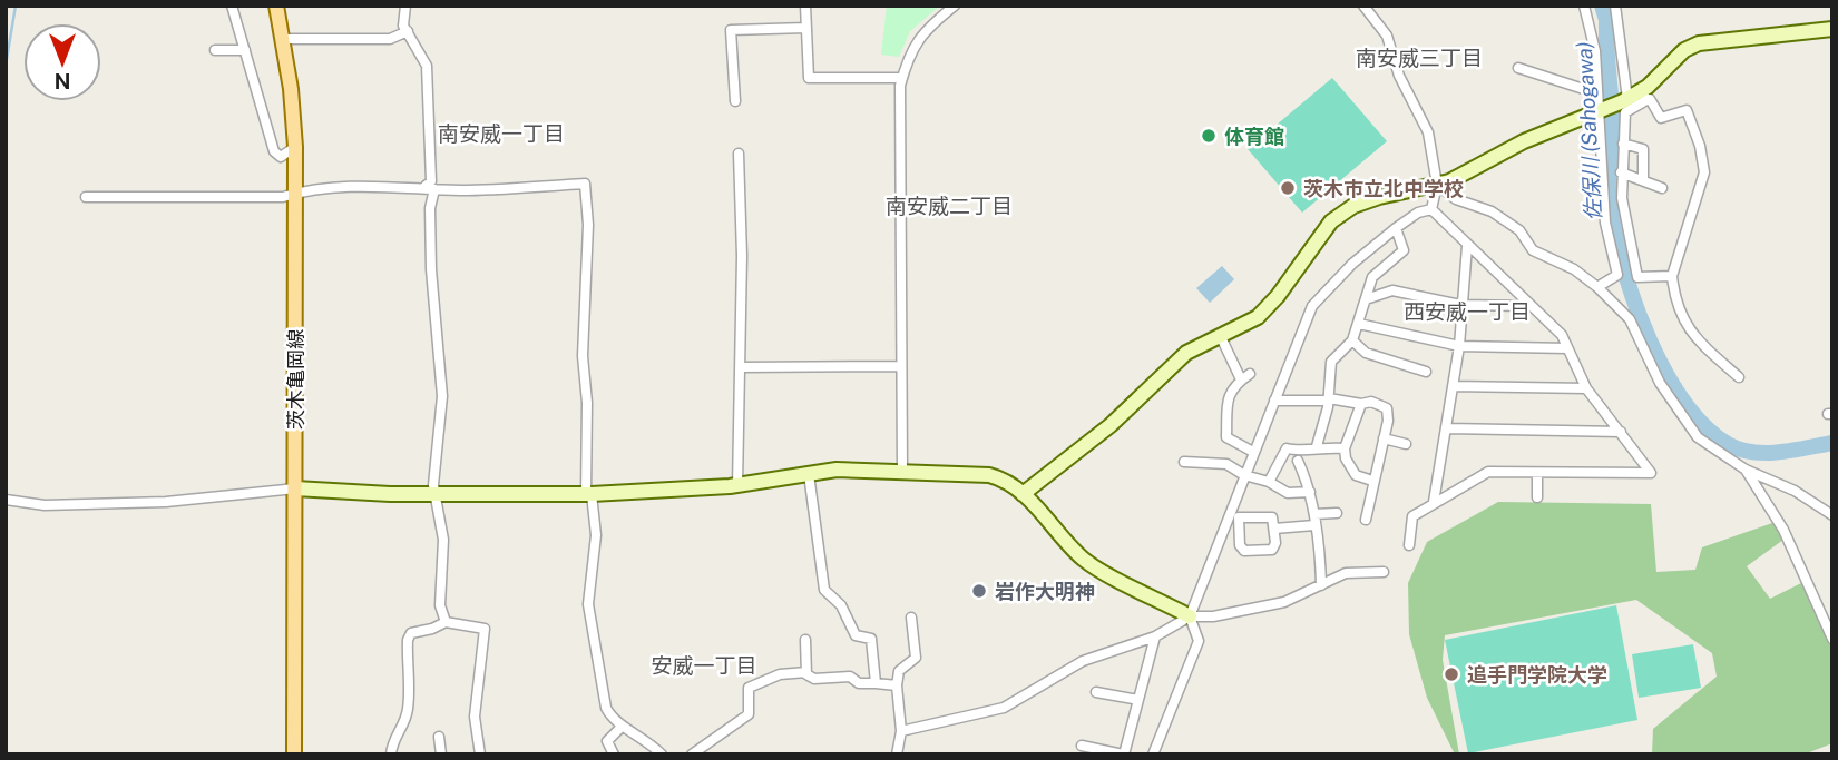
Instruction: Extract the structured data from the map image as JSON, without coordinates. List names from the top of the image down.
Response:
{
  "streets": {
    "main road": ["茨木亀岡線"]
  },
  "districts": [
    "南安威三丁目",
    "南安威一丁目",
    "南安威二丁目",
    "西安威一丁目",
    "安威一丁目"
  ],
  "water": ["佐保川 (Sahogawa)"],
  "places": [
    "体育館",
    "茨木市立北中学校",
    "岩作大明神",
    "追手門学院大学"
  ],
  "north": "bottom"
}
